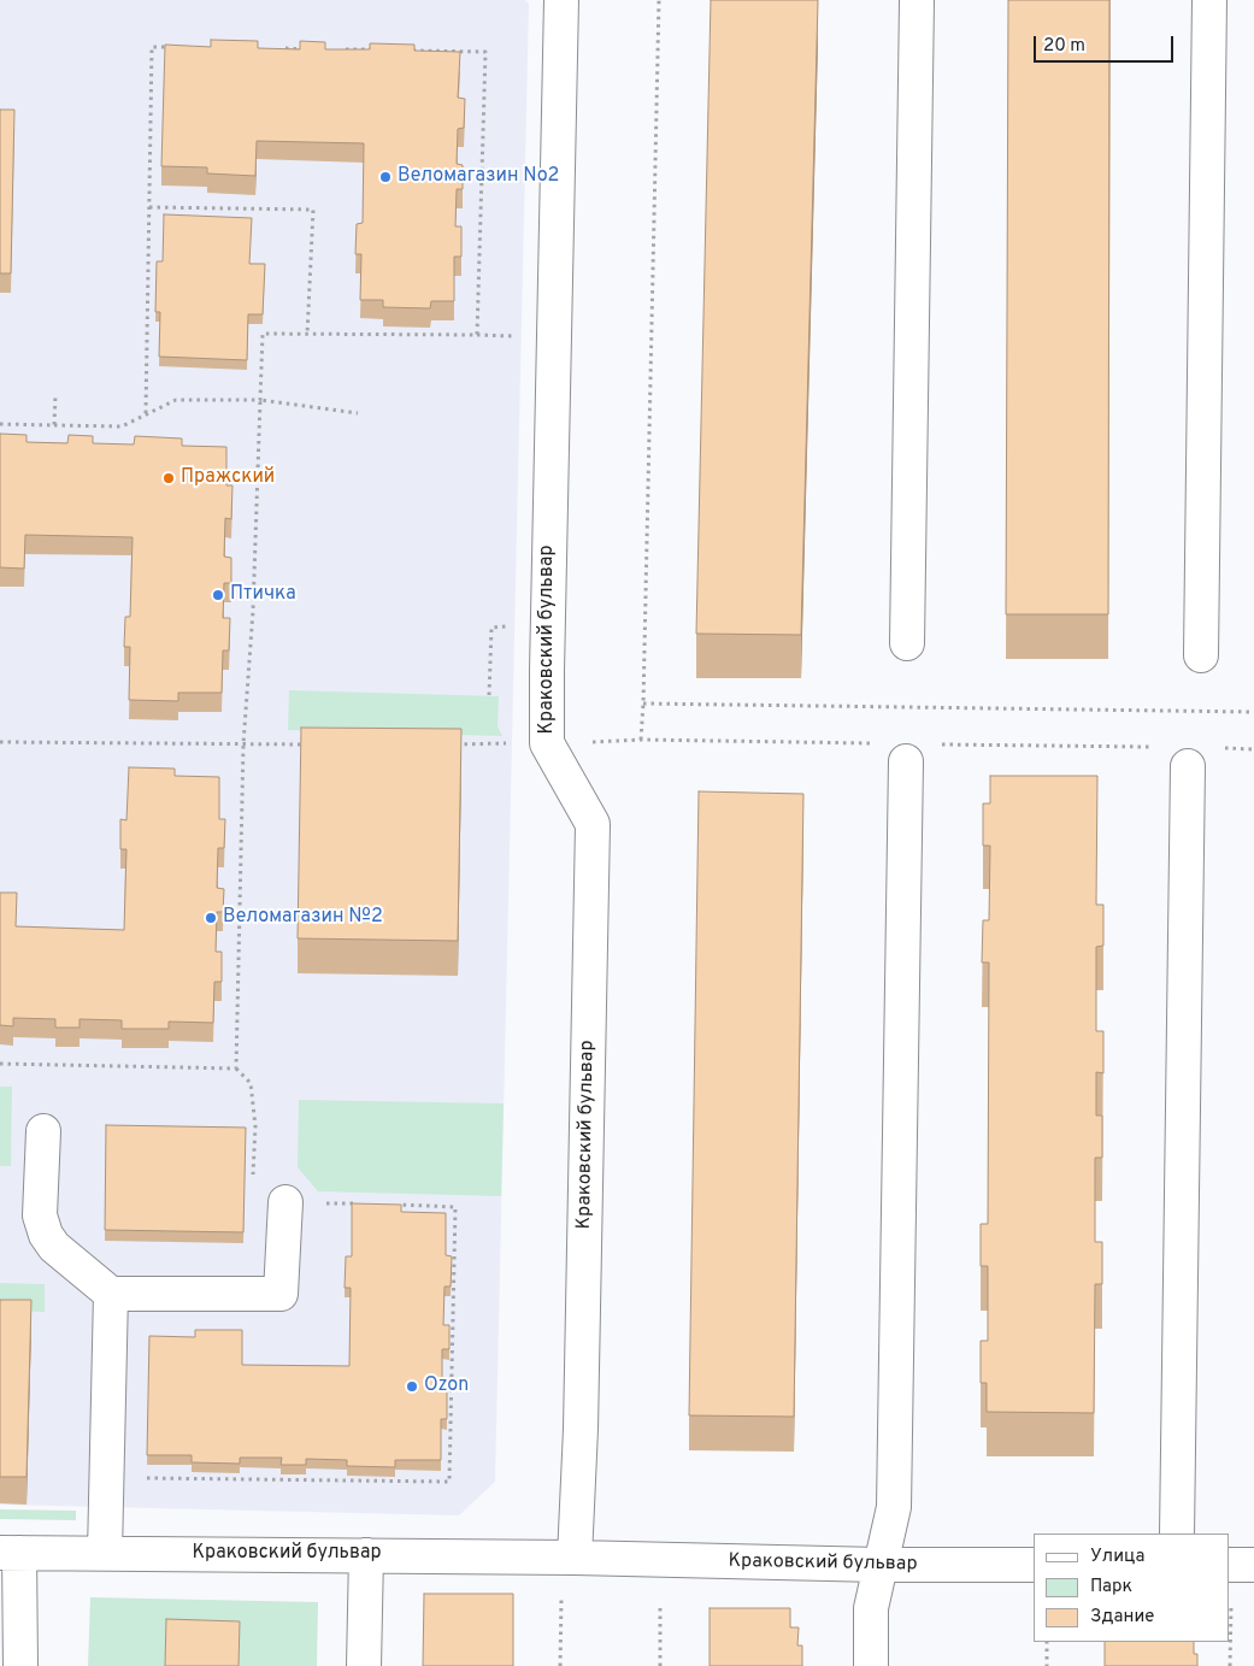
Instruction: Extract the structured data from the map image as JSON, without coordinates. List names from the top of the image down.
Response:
{
  "streets": {
    "street": ["Краковский бульвар"]
  },
  "places": [
    "Веломагазин No2",
    "Пражский",
    "Птичка",
    "Веломагазин №2",
    "Ozon"
  ],
  "legend": ["Улица", "Парк", "Здание"],
  "scale_bar": "20 m"
}
